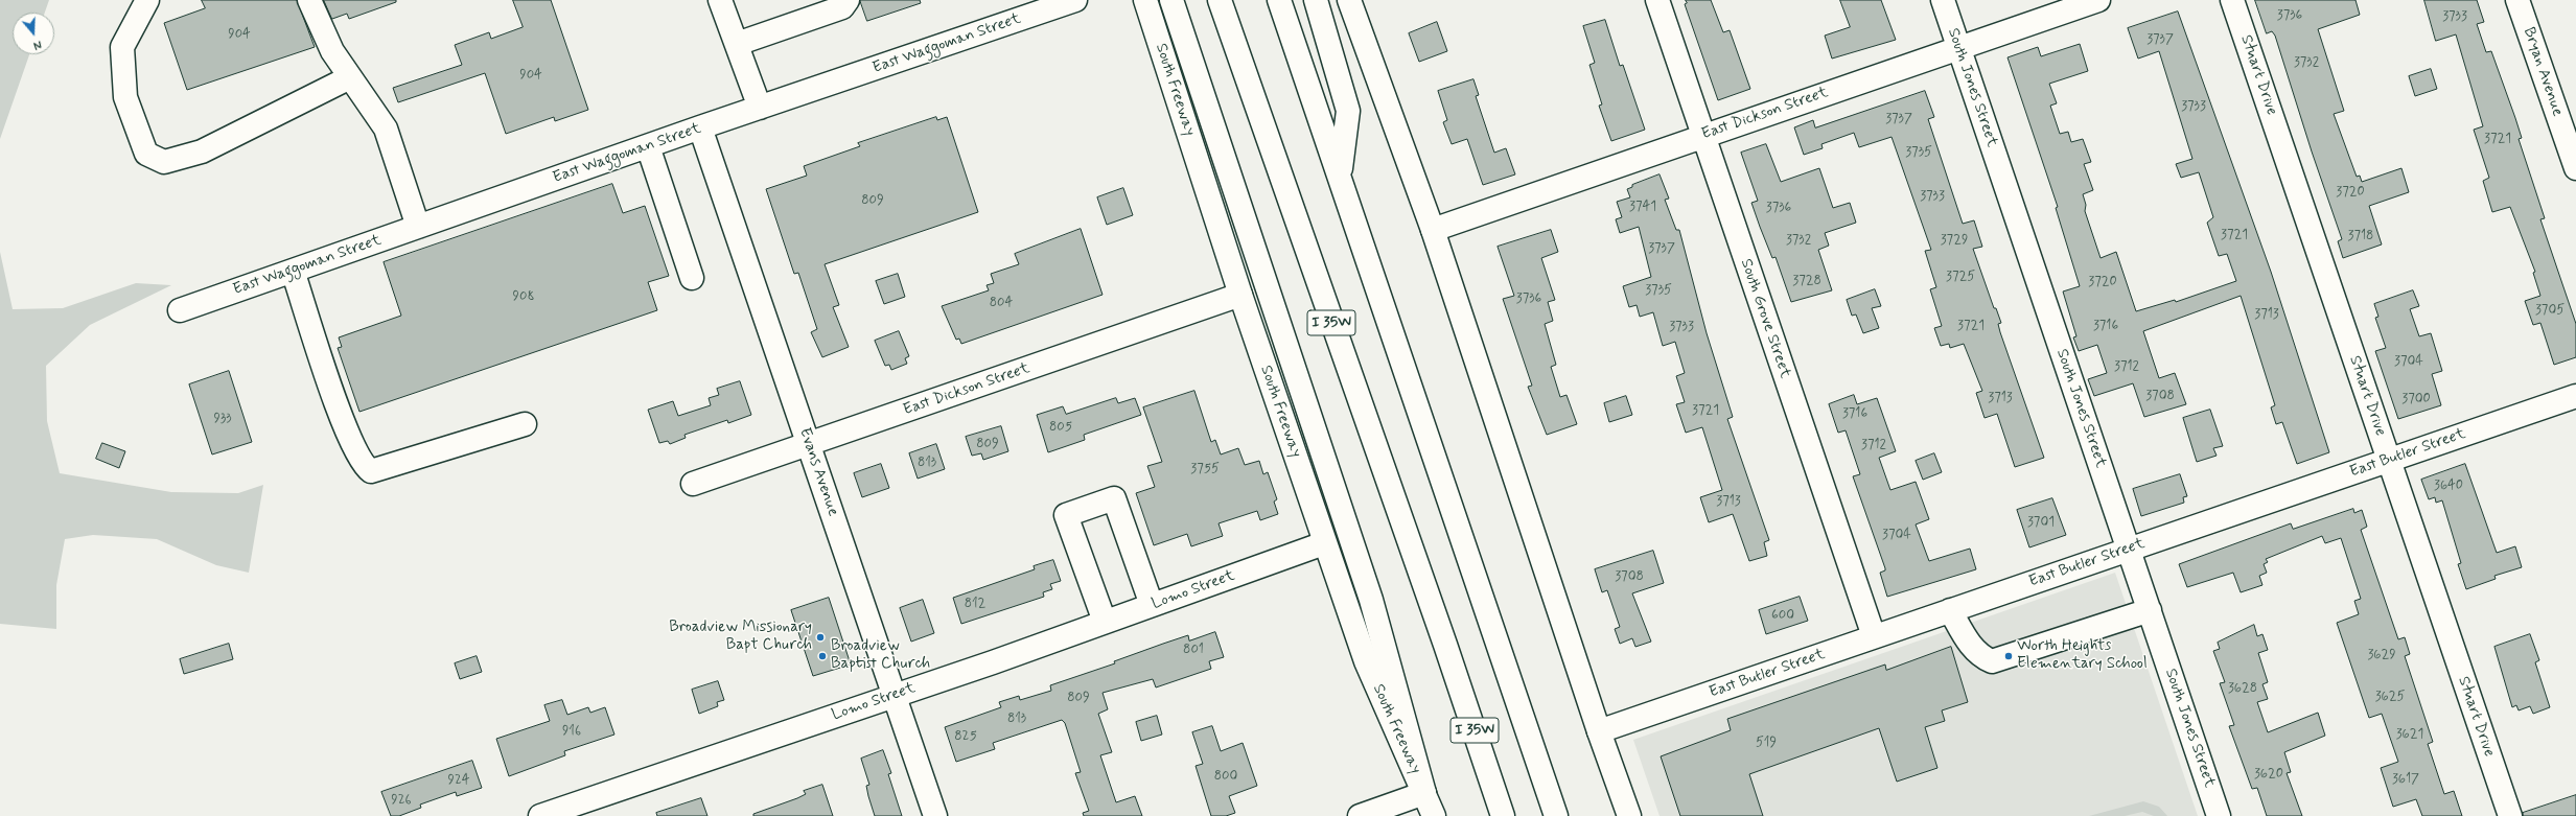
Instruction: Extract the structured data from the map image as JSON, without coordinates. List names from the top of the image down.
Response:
{
  "streets": {
    "main road": [
      "East Waggoman Street",
      "Bryan Avenue",
      "Stuart Drive",
      "South Jones Street",
      "South Freeway",
      "East Dickson Street",
      "South Grove Street",
      "I 35W",
      "East Butler Street",
      "Evans Avenue",
      "Lomo Street"
    ]
  },
  "crossings": [
    ["East Waggoman Street", "Evans Avenue"],
    ["Stuart Drive", "East Butler Street"],
    ["South Jones Street", "East Dickson Street"],
    ["South Jones Street", "East Butler Street"],
    ["South Freeway", "East Dickson Street"],
    ["South Freeway", "Lomo Street"],
    ["East Dickson Street", "South Grove Street"],
    ["East Dickson Street", "Evans Avenue"],
    ["South Grove Street", "East Butler Street"],
    ["Evans Avenue", "Lomo Street"]
  ],
  "places": ["Broadview Missionary Bapt Church", "Broadview Baptist Church", "Worth Heights Elementary School"],
  "house_numbers": [
    "3736",
    "3733",
    "904",
    "3737",
    "3732",
    "904",
    "3733",
    "3737",
    "3721",
    "3735",
    "3720",
    "3733",
    "809",
    "3741",
    "3736",
    "3721",
    "3718",
    "3732",
    "3729",
    "3737",
    "3725",
    "3728",
    "3720",
    "3735",
    "908",
    "3736",
    "804",
    "3705",
    "3713",
    "3721",
    "3716",
    "3733",
    "3704",
    "3712",
    "3708",
    "3713",
    "3700",
    "3721",
    "3716",
    "933",
    "805",
    "809",
    "3712",
    "813",
    "3755",
    "3640",
    "3713",
    "3701",
    "3704",
    "3708",
    "812",
    "600",
    "801",
    "3629",
    "3628",
    "3625",
    "809",
    "813",
    "916",
    "3621",
    "825",
    "519",
    "3620",
    "800",
    "3617",
    "924",
    "926"
  ],
  "north": "bottom"
}
